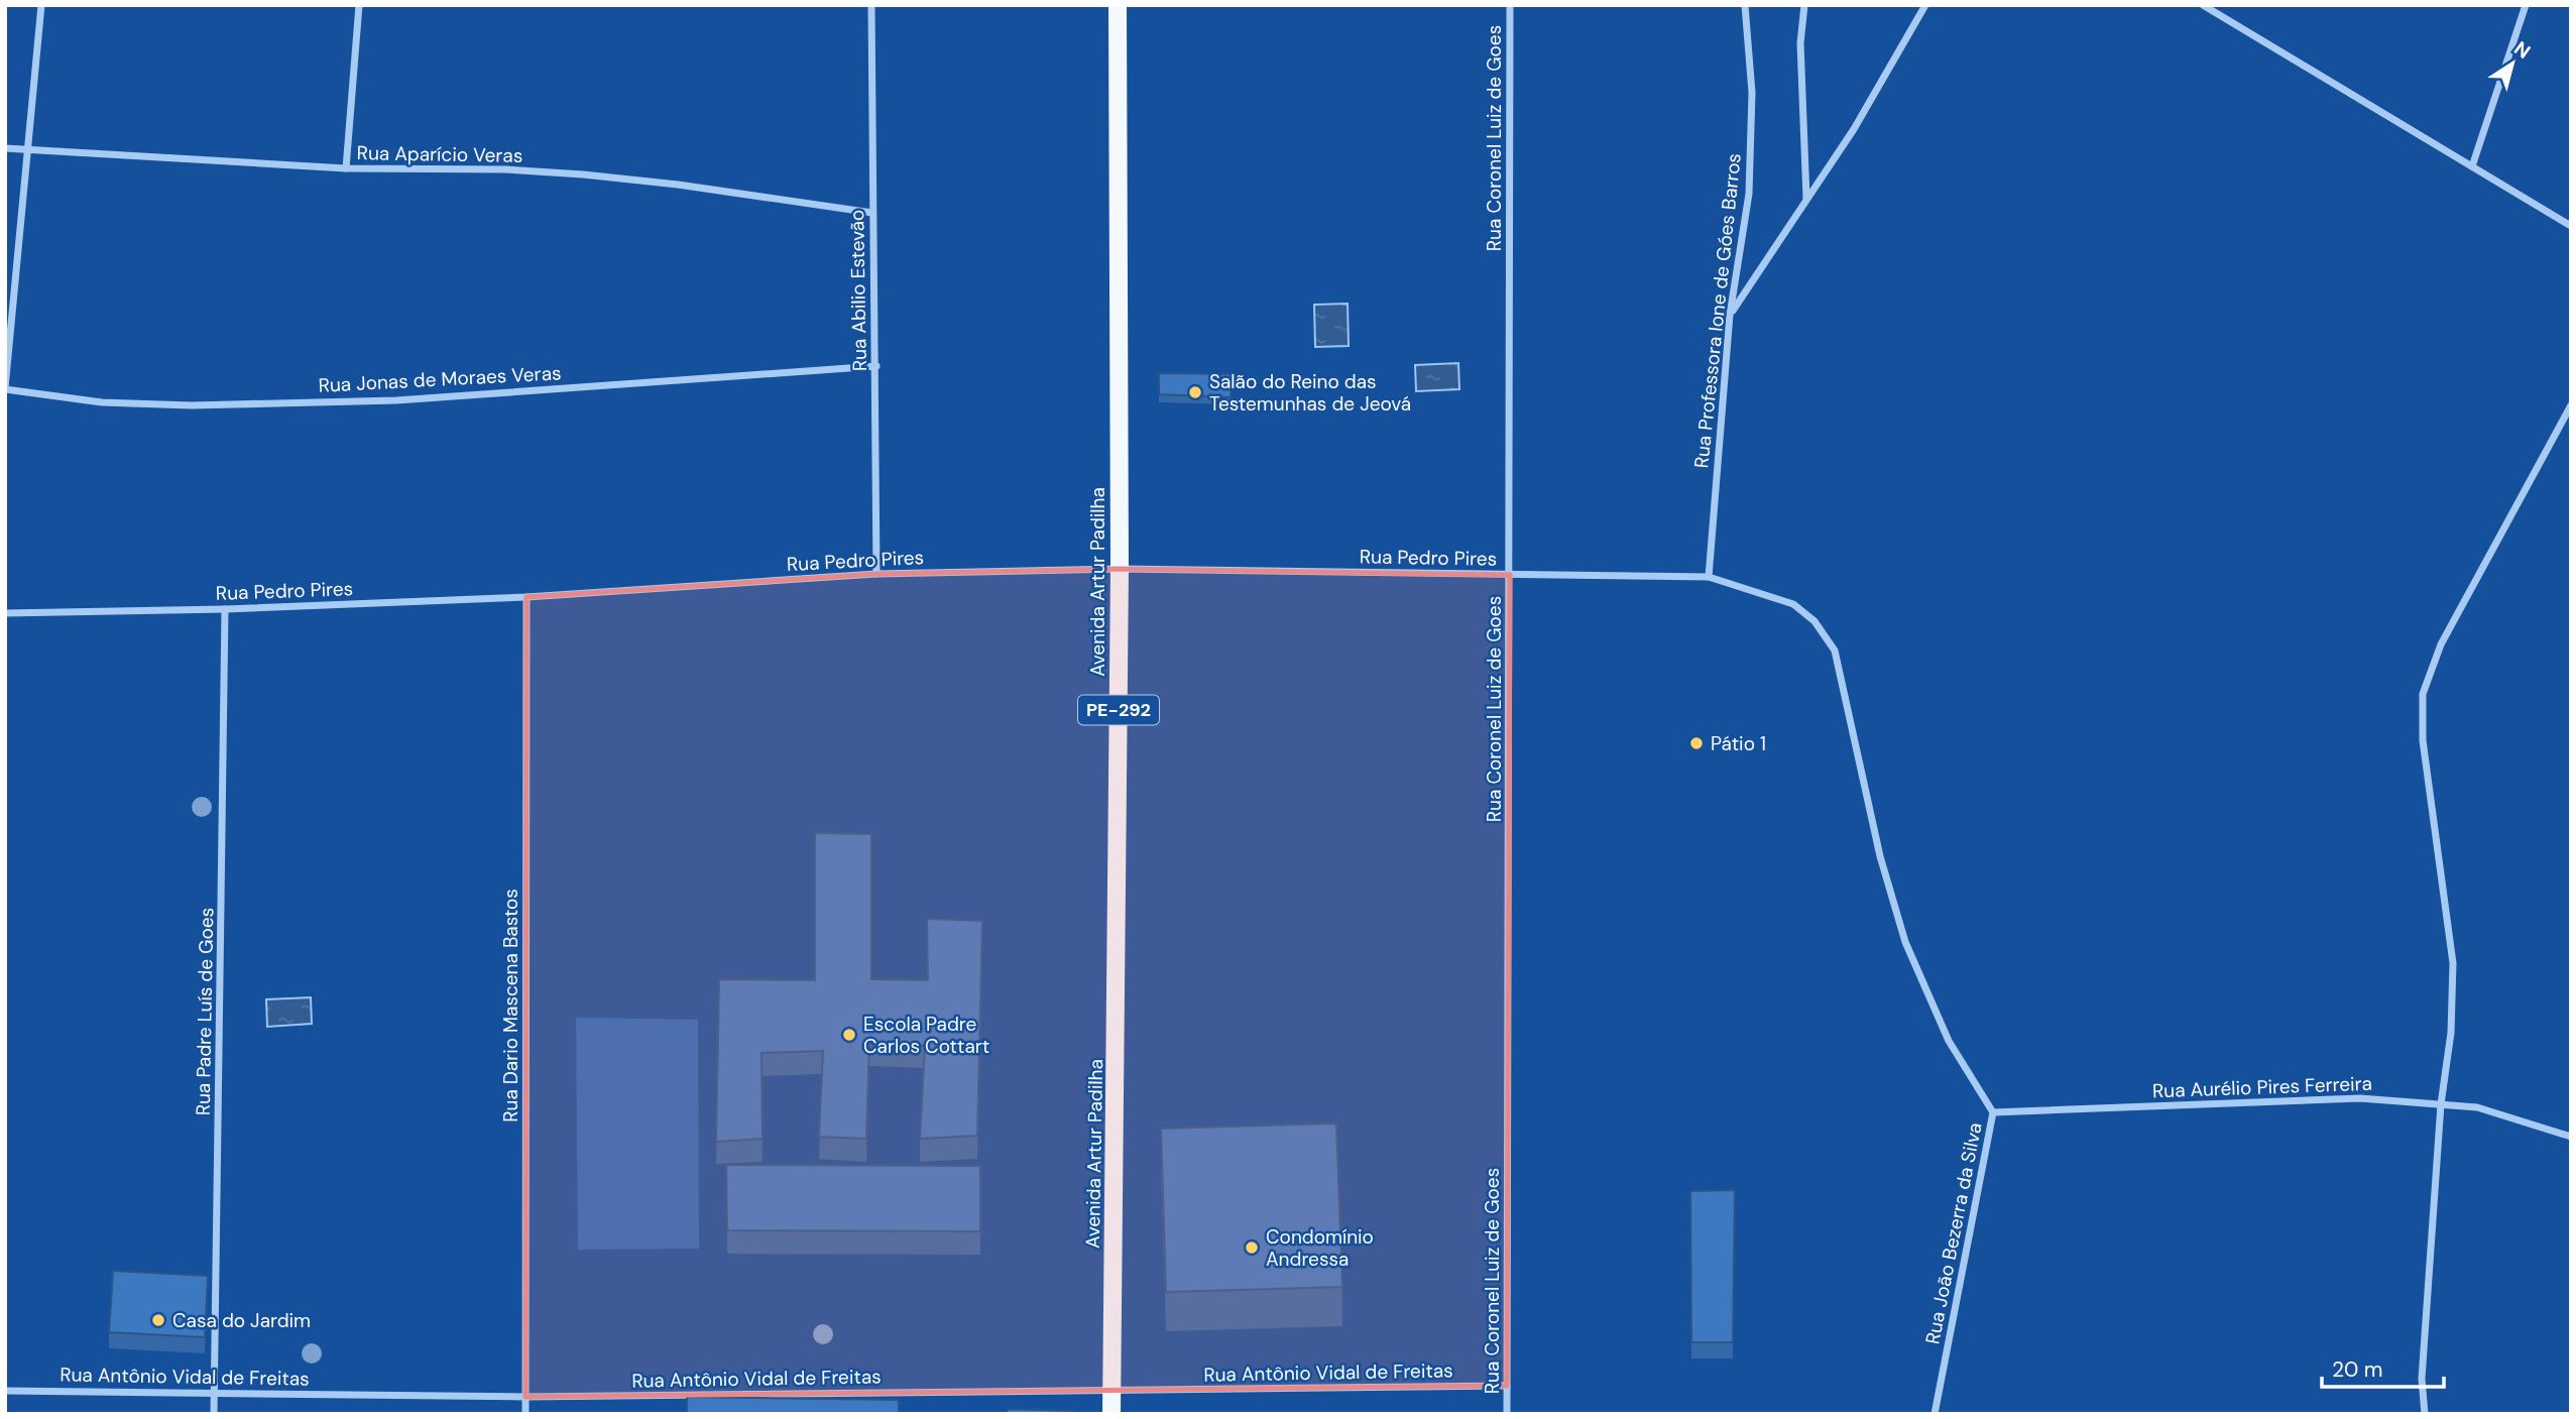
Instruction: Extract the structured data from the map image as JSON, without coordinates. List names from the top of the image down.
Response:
{
  "streets": {
    "main road": ["Avenida Artur Padilha", "PE-292"],
    "street": [
      "Rua Coronel Luiz de Goes",
      "Rua Aparício Veras",
      "Rua Abilio Estevão",
      "Rua Professora Ione de Góes Barros",
      "Rua Jonas de Moraes Veras",
      "Rua Pedro Pires",
      "Rua Dario Mascena Bastos",
      "Rua Padre Luís de Goes",
      "Rua Aurélio Pires Ferreira",
      "Rua João Bezerra da Silva",
      "Rua Antônio Vidal de Freitas"
    ]
  },
  "crossings": [
    ["Rua Coronel Luiz de Goes", "Rua Pedro Pires"],
    ["Rua Coronel Luiz de Goes", "Rua Antônio Vidal de Freitas"],
    ["Rua Aparício Veras", "Rua Abilio Estevão"],
    ["Rua Abilio Estevão", "Rua Jonas de Moraes Veras"],
    ["Rua Abilio Estevão", "Rua Pedro Pires"],
    ["Rua Professora Ione de Góes Barros", "Rua Pedro Pires"],
    ["Rua Pedro Pires", "Avenida Artur Padilha"],
    ["Rua Pedro Pires", "Rua Dario Mascena Bastos"],
    ["Rua Pedro Pires", "Rua Padre Luís de Goes"],
    ["Rua Pedro Pires", "Rua João Bezerra da Silva"],
    ["Avenida Artur Padilha", "Rua Antônio Vidal de Freitas"],
    ["Rua Dario Mascena Bastos", "Rua Antônio Vidal de Freitas"],
    ["Rua Padre Luís de Goes", "Rua Antônio Vidal de Freitas"],
    ["Rua Aurélio Pires Ferreira", "Rua João Bezerra da Silva"]
  ],
  "places": [
    "Salão do Reino das Testemunhas de Jeová",
    "Pátio 1",
    "Escola Padre Carlos Cottart",
    "Condomínio Andressa",
    "Casa do Jardim"
  ],
  "scale_bar": "20 m",
  "north": "top right"
}
